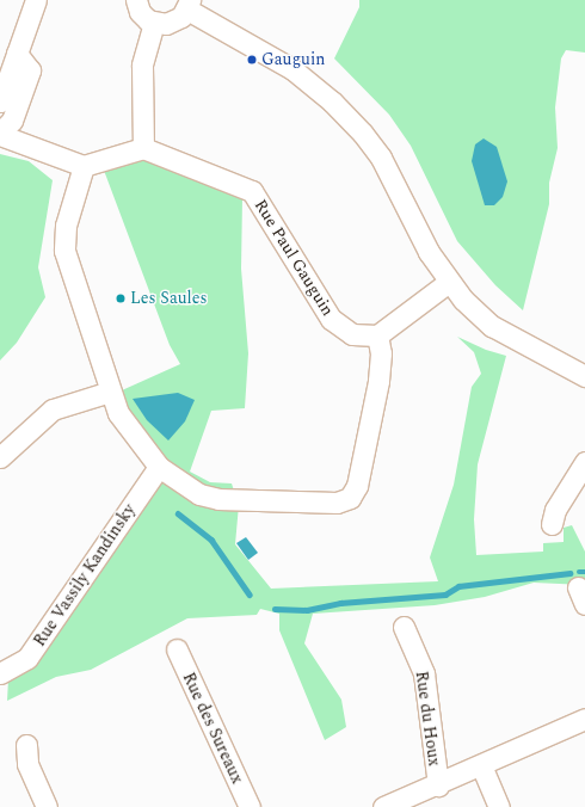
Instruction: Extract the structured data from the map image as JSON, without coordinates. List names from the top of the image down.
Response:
{
  "streets": {
    "street": [
      "Rue Paul Gauguin",
      "Rue Vassily Kandinsky",
      "Rue du Houx",
      "Rue des Sureaux"
    ]
  },
  "places": ["Gauguin", "Les Saules"]
}
